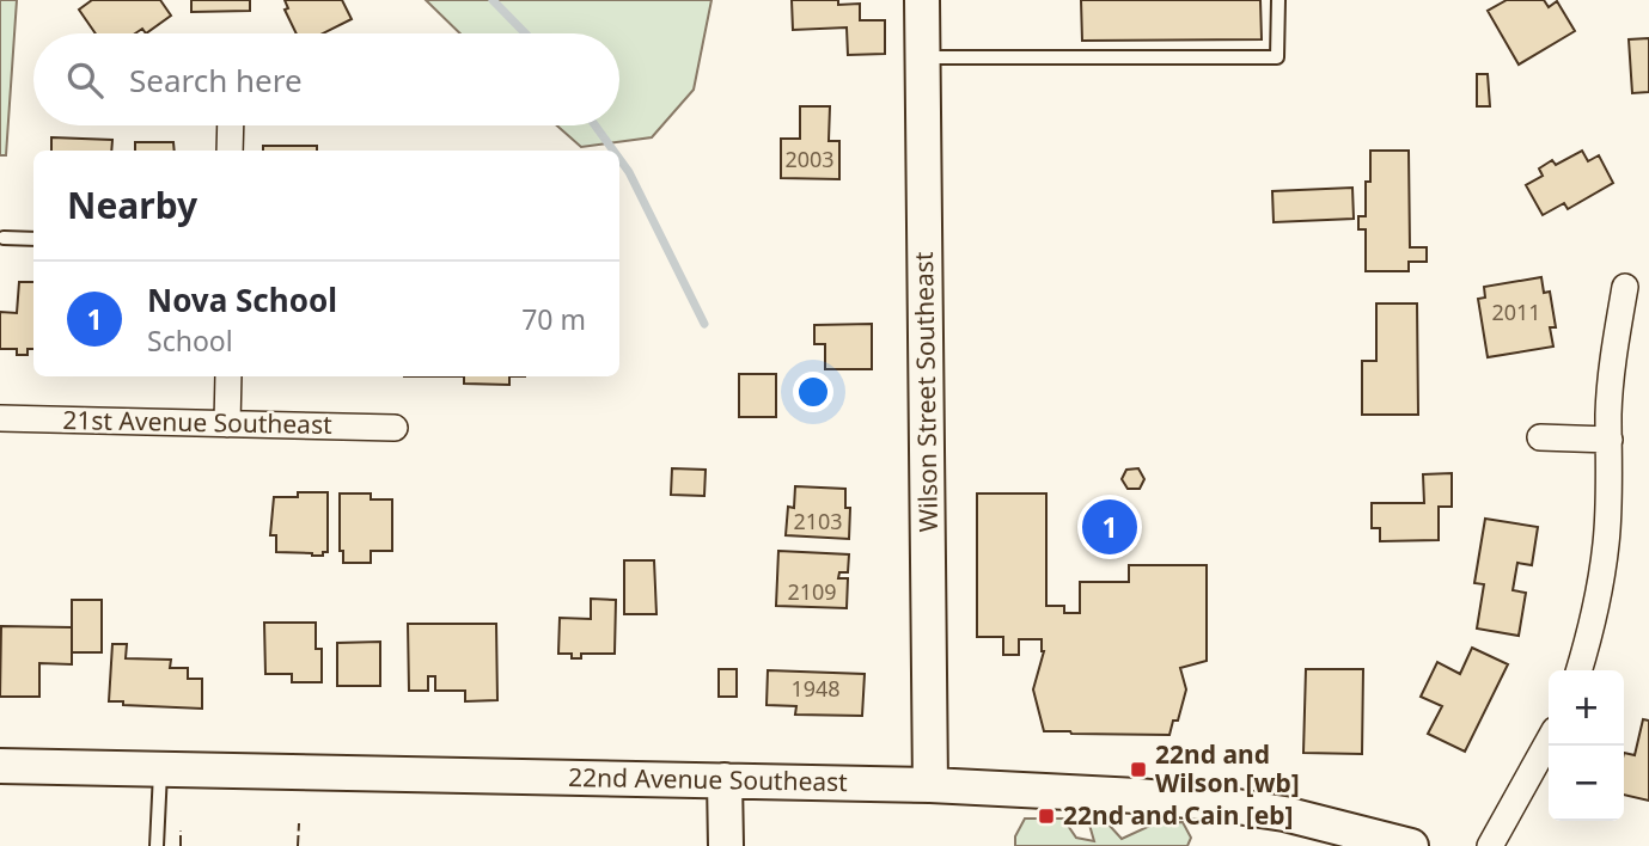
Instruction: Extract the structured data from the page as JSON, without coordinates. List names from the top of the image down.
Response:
{
  "streets": {
    "street": ["Wilson Street Southeast", "21st Avenue Southeast", "22nd Avenue Southeast"]
  },
  "crossings": [
    ["Wilson Street Southeast", "22nd Avenue Southeast"]
  ],
  "places": {
    "transit": ["22nd and Wilson [wb]", "22nd and Cain [eb]"]
  },
  "house_numbers": [
    "2003",
    "2011",
    "2103",
    "2109",
    "1948"
  ],
  "page": {
    "search": "Search here",
    "heading": "Nearby",
    "list": [
      {
        "mark": "1",
        "name": "Nova School",
        "note": "School",
        "value": "70 m"
      }
    ],
    "pins": "1",
    "map_buttons": ["+", "−"]
  }
}
